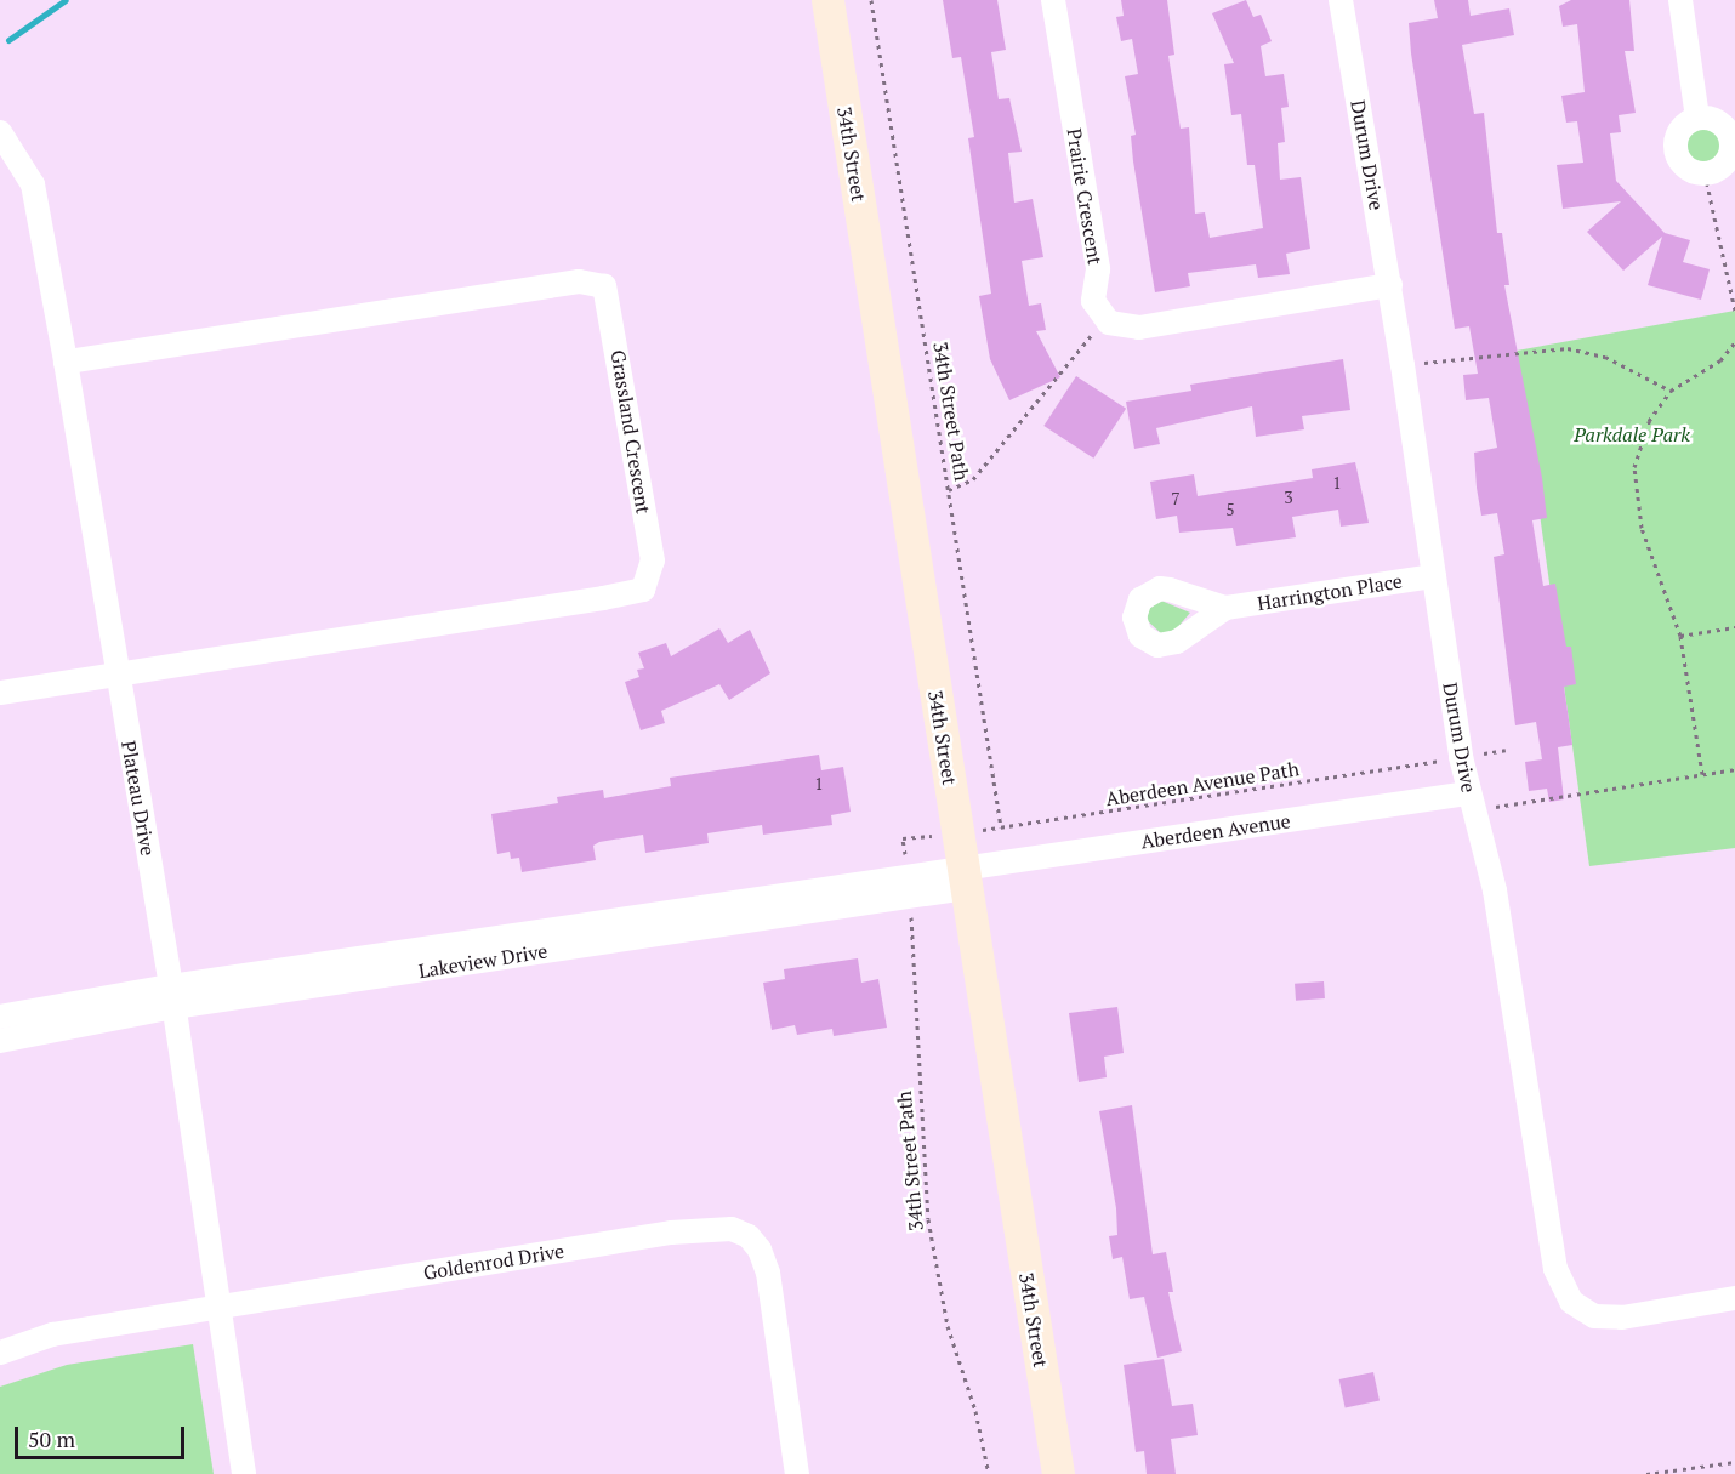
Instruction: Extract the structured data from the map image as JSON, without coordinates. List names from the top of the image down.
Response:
{
  "streets": {
    "street": [
      "34th Street",
      "Durum Drive",
      "Prairie Crescent",
      "Grassland Crescent",
      "Harrington Place",
      "Plateau Drive",
      "Aberdeen Avenue",
      "Lakeview Drive",
      "Goldenrod Drive"
    ],
    "path": ["34th Street Path", "Aberdeen Avenue Path"]
  },
  "crossings": [
    ["34th Street", "Aberdeen Avenue Path"],
    ["34th Street", "Aberdeen Avenue"],
    ["34th Street", "Lakeview Drive"],
    ["Durum Drive", "Prairie Crescent"],
    ["Durum Drive", "Harrington Place"],
    ["Durum Drive", "Aberdeen Avenue Path"],
    ["Durum Drive", "Aberdeen Avenue"],
    ["34th Street Path", "Aberdeen Avenue Path"],
    ["34th Street Path", "Lakeview Drive"],
    ["Grassland Crescent", "Plateau Drive"],
    ["Plateau Drive", "Lakeview Drive"],
    ["Plateau Drive", "Goldenrod Drive"],
    ["Aberdeen Avenue", "Lakeview Drive"]
  ],
  "parks": ["Parkdale Park"],
  "house_numbers": [
    "1",
    "3",
    "7",
    "5",
    "1"
  ],
  "scale_bar": "50 m"
}
